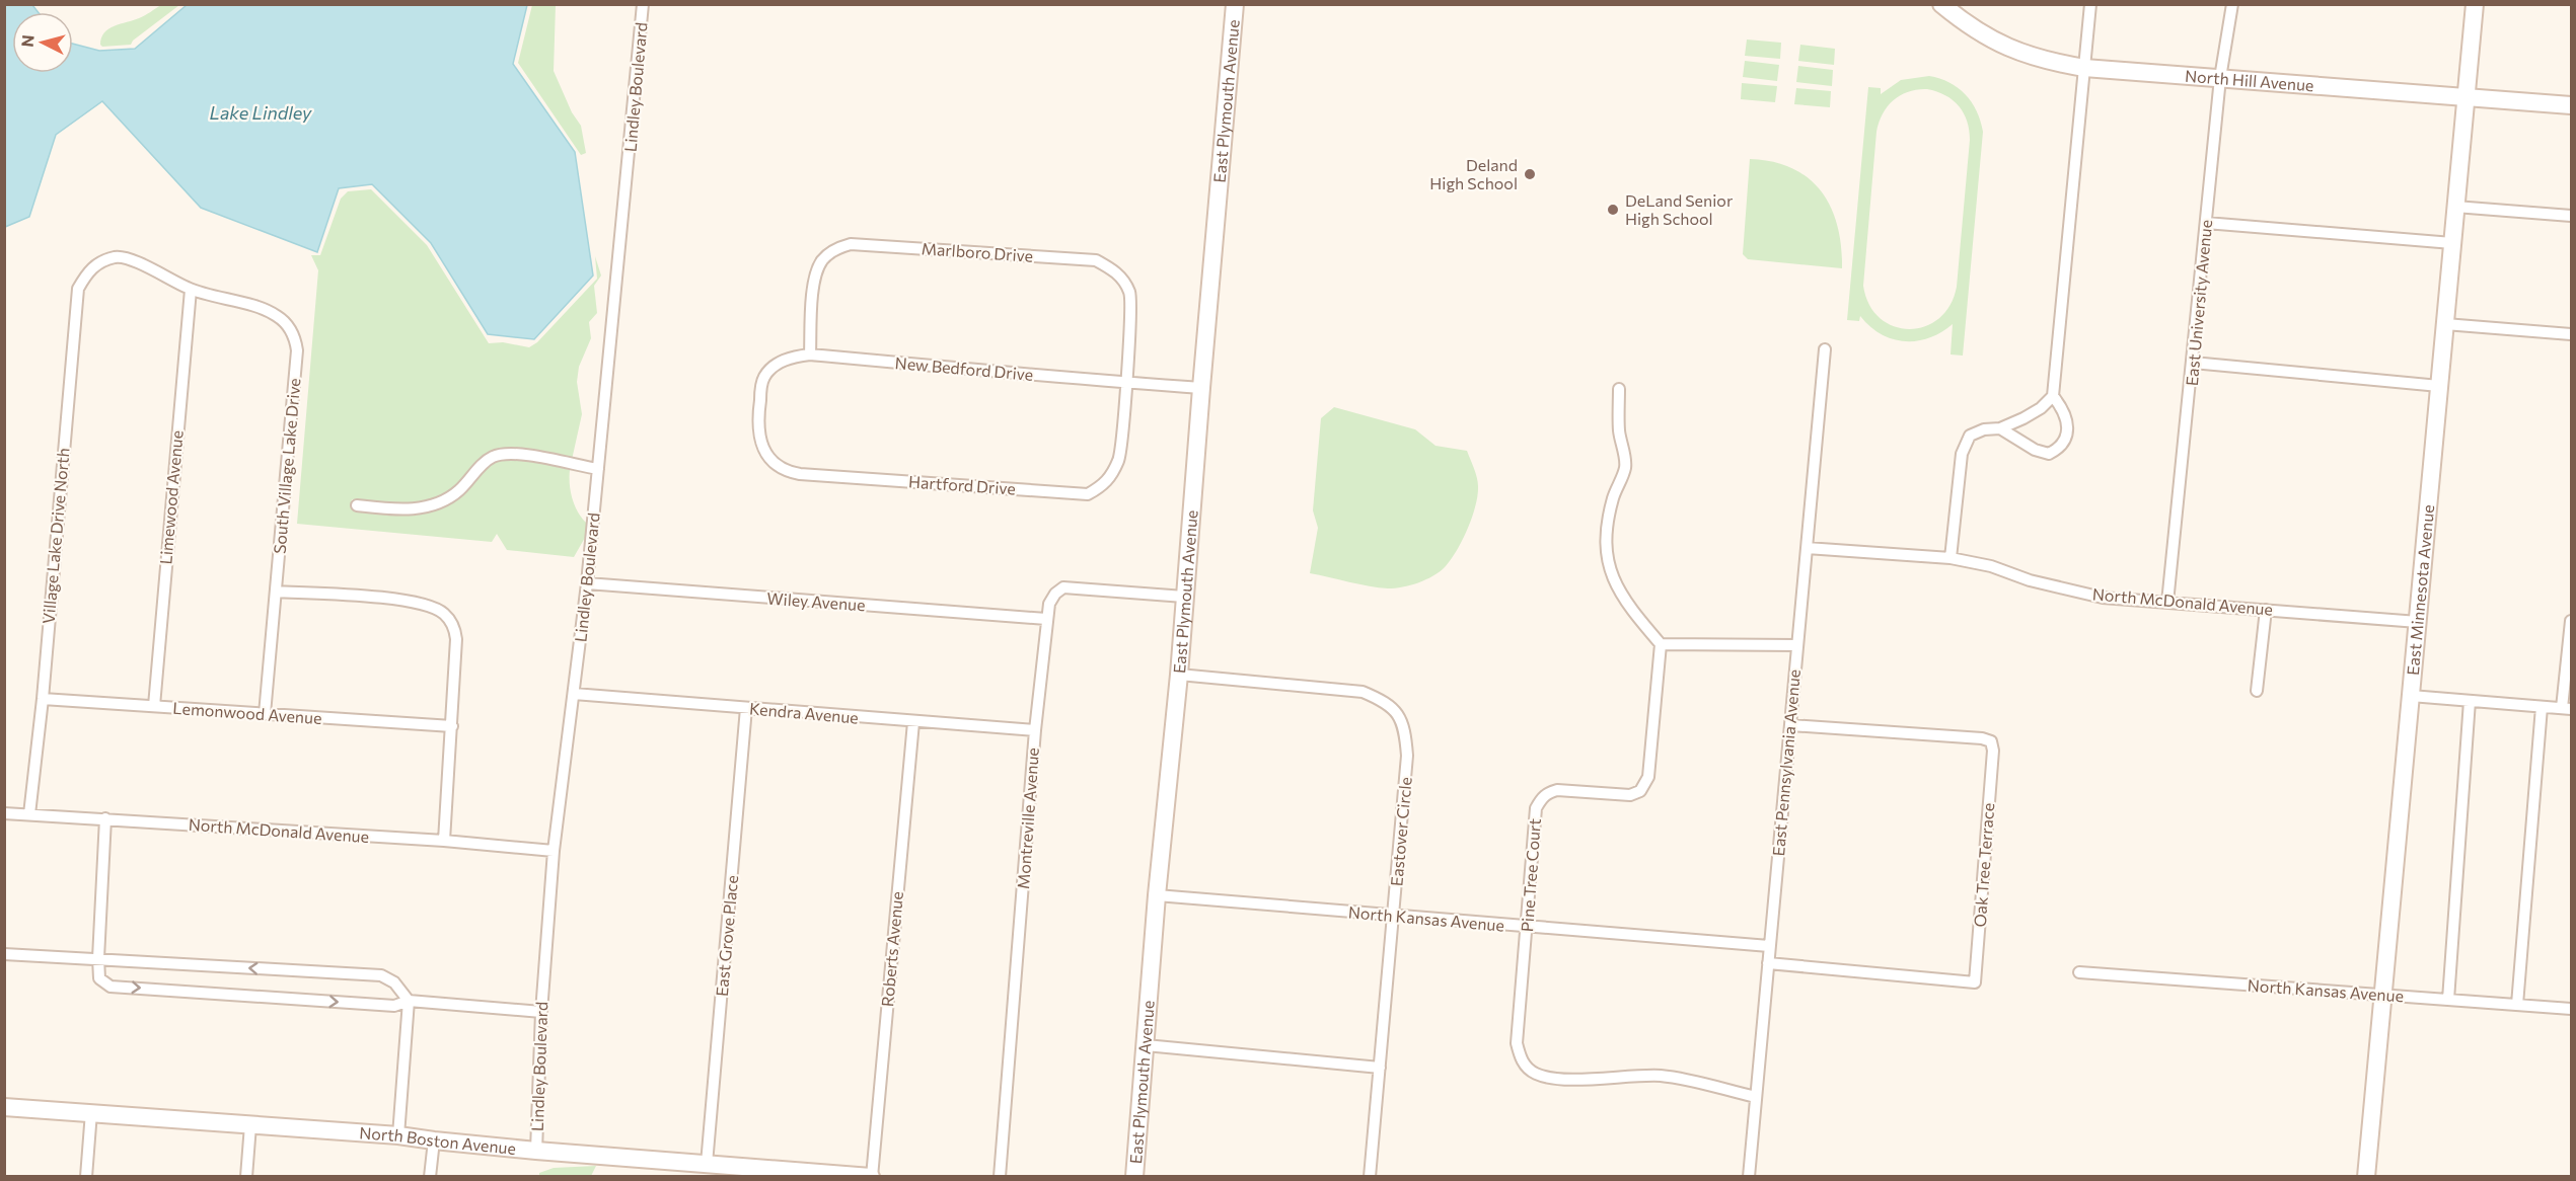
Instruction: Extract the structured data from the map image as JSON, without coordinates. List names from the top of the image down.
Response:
{
  "streets": {
    "street": [
      "North Hill Avenue",
      "Lindley Boulevard",
      "East Plymouth Avenue",
      "Marlboro Drive",
      "East University Avenue",
      "New Bedford Drive",
      "South Village Lake Drive",
      "Hartford Drive",
      "Limewood Avenue",
      "Village Lake Drive North",
      "East Minnesota Avenue",
      "Wiley Avenue",
      "North McDonald Avenue",
      "Lemonwood Avenue",
      "Kendra Avenue",
      "East Pennsylvania Avenue",
      "Montreville Avenue",
      "Eastover Circle",
      "Oak Tree Terrace",
      "Pine Tree Court",
      "North Kansas Avenue",
      "East Grove Place",
      "Roberts Avenue",
      "North Boston Avenue"
    ]
  },
  "crossings": [
    ["North Hill Avenue", "East University Avenue"],
    ["North Hill Avenue", "East Minnesota Avenue"],
    ["Lindley Boulevard", "Wiley Avenue"],
    ["Lindley Boulevard", "North McDonald Avenue"],
    ["Lindley Boulevard", "Kendra Avenue"],
    ["Lindley Boulevard", "North Boston Avenue"],
    ["East Plymouth Avenue", "New Bedford Drive"],
    ["East Plymouth Avenue", "Montreville Avenue"],
    ["East Plymouth Avenue", "Eastover Circle"],
    ["East Plymouth Avenue", "North Kansas Avenue"],
    ["Marlboro Drive", "New Bedford Drive"],
    ["Marlboro Drive", "Hartford Drive"],
    ["East University Avenue", "North McDonald Avenue"],
    ["New Bedford Drive", "Hartford Drive"],
    ["South Village Lake Drive", "Limewood Avenue"],
    ["South Village Lake Drive", "Village Lake Drive North"],
    ["South Village Lake Drive", "Lemonwood Avenue"],
    ["Limewood Avenue", "Lemonwood Avenue"],
    ["Village Lake Drive North", "North McDonald Avenue"],
    ["Village Lake Drive North", "Lemonwood Avenue"],
    ["East Minnesota Avenue", "North McDonald Avenue"],
    ["East Minnesota Avenue", "North Kansas Avenue"],
    ["Wiley Avenue", "Montreville Avenue"],
    ["North McDonald Avenue", "East Pennsylvania Avenue"],
    ["Kendra Avenue", "Montreville Avenue"],
    ["Kendra Avenue", "East Grove Place"],
    ["Kendra Avenue", "Roberts Avenue"],
    ["East Pennsylvania Avenue", "Oak Tree Terrace"],
    ["East Pennsylvania Avenue", "Pine Tree Court"],
    ["East Pennsylvania Avenue", "North Kansas Avenue"],
    ["Eastover Circle", "North Kansas Avenue"],
    ["Pine Tree Court", "North Kansas Avenue"],
    ["East Grove Place", "North Boston Avenue"],
    ["Roberts Avenue", "North Boston Avenue"]
  ],
  "water": ["Lake Lindley"],
  "places": ["Deland High School", "DeLand Senior High School"],
  "north": "left"
}
